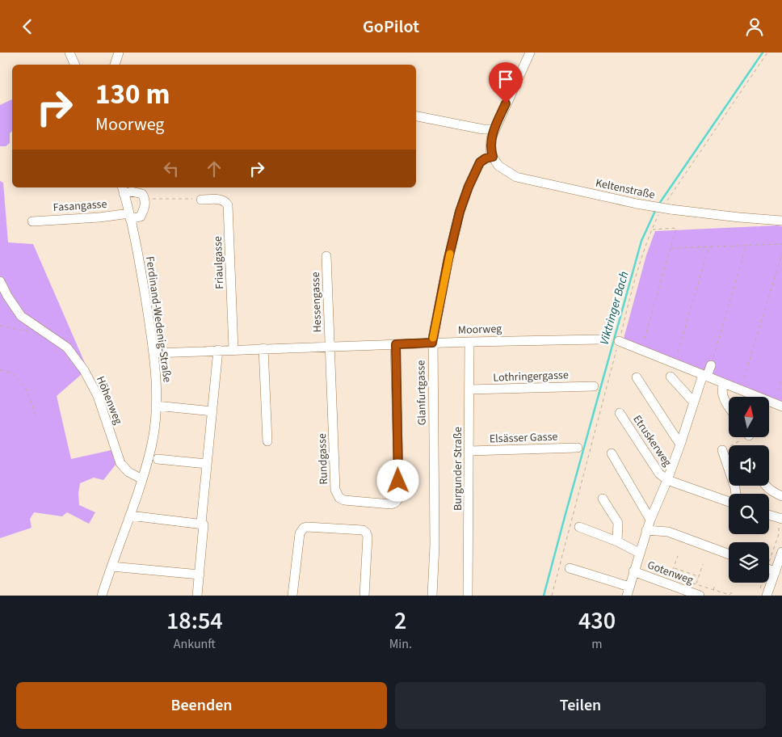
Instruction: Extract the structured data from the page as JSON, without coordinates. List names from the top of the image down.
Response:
{
  "streets": {
    "street": [
      "Keltenstraße",
      "Fasangasse",
      "Friaulgasse",
      "Hessengasse",
      "Ferdinand-Wedenig-Straße",
      "Moorweg",
      "Lothringergasse",
      "Glanfurtgasse",
      "Höhenweg",
      "Elsässer Gasse",
      "Etruskerweg",
      "Rundgasse",
      "Burgunder Straße",
      "Gotenweg"
    ]
  },
  "crossings": [
    ["Keltenstraße", "Glanfurtgasse"],
    ["Fasangasse", "Ferdinand-Wedenig-Straße"],
    ["Friaulgasse", "Moorweg"],
    ["Hessengasse", "Moorweg"],
    ["Hessengasse", "Rundgasse"],
    ["Ferdinand-Wedenig-Straße", "Moorweg"],
    ["Ferdinand-Wedenig-Straße", "Höhenweg"],
    ["Moorweg", "Glanfurtgasse"],
    ["Moorweg", "Rundgasse"],
    ["Moorweg", "Burgunder Straße"],
    ["Lothringergasse", "Burgunder Straße"],
    ["Elsässer Gasse", "Burgunder Straße"],
    ["Etruskerweg", "Gotenweg"]
  ],
  "water": ["Viktringer Bach"],
  "north": "top",
  "page": {
    "header": "GoPilot",
    "turn": ["130 m", "Moorweg"],
    "eta": [
      "18:54",
      "Ankunft",
      "2",
      "Min.",
      "430",
      "m"
    ],
    "buttons": ["Beenden", "Teilen"]
  }
}
